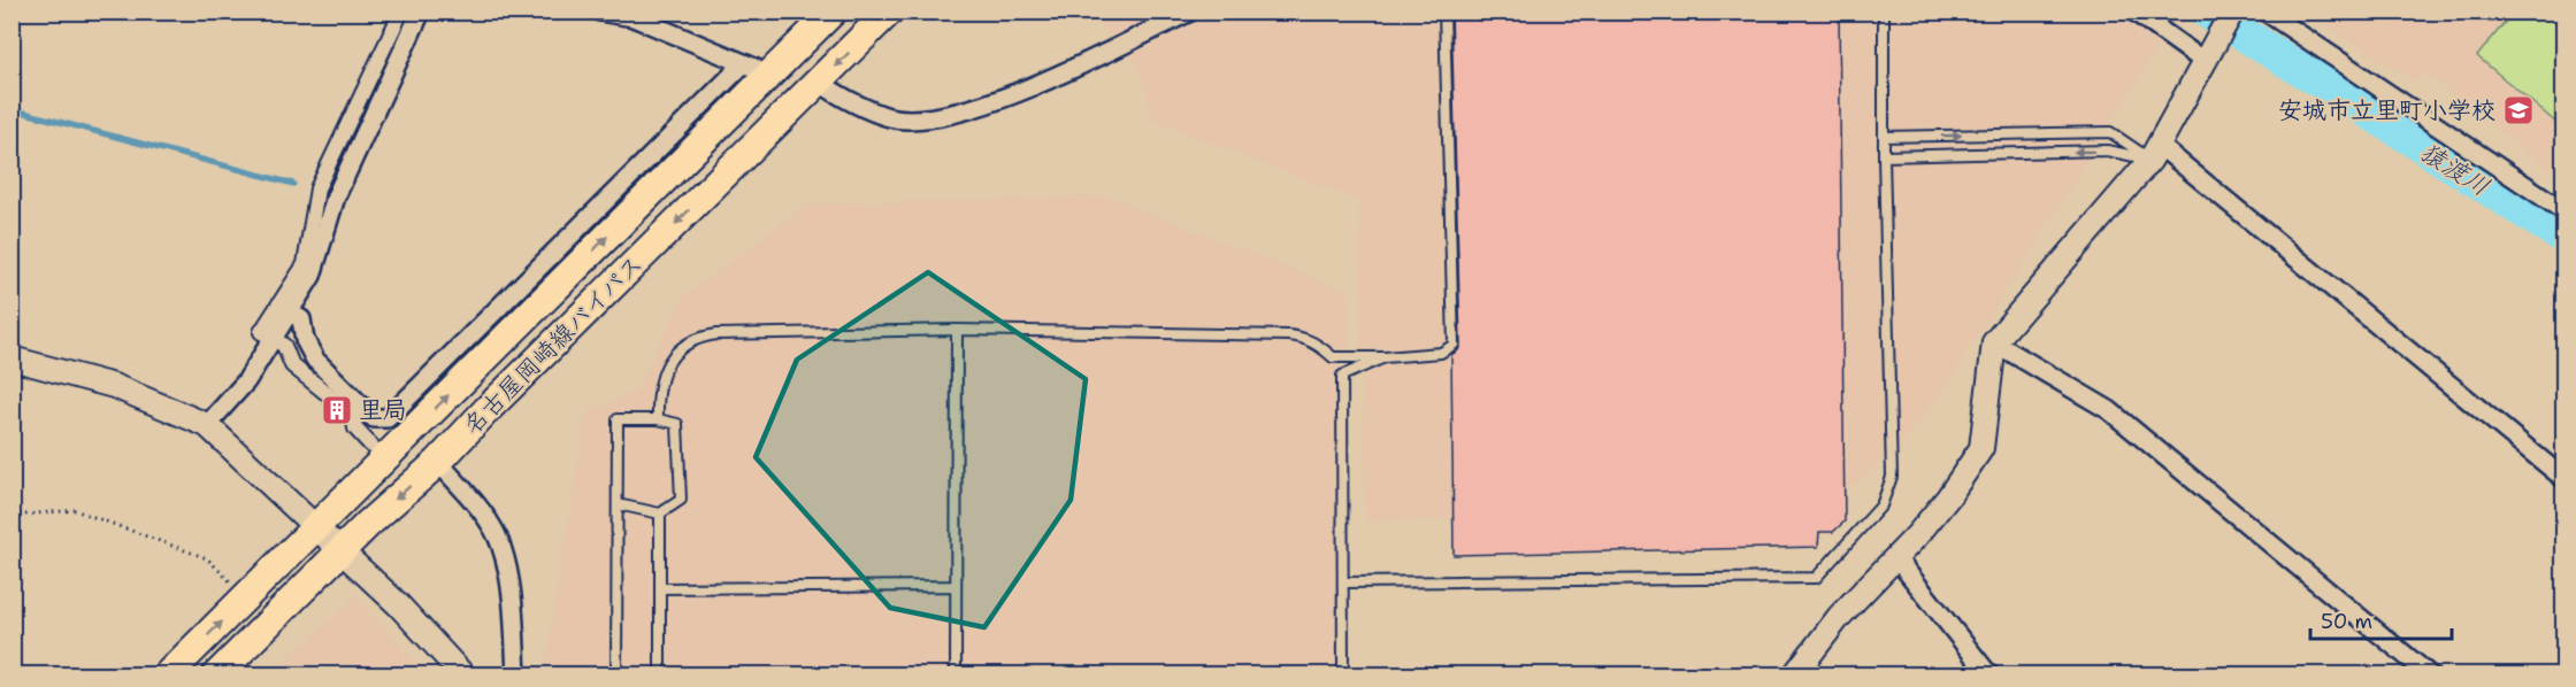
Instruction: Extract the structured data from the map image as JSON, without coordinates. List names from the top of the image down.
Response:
{
  "streets": {
    "main road": ["名古屋岡崎線バイパス"]
  },
  "water": ["猿渡川"],
  "places": {
    "school or university": ["安城市立里町小学校"],
    "building": ["里局"]
  },
  "scale_bar": "50 m"
}
